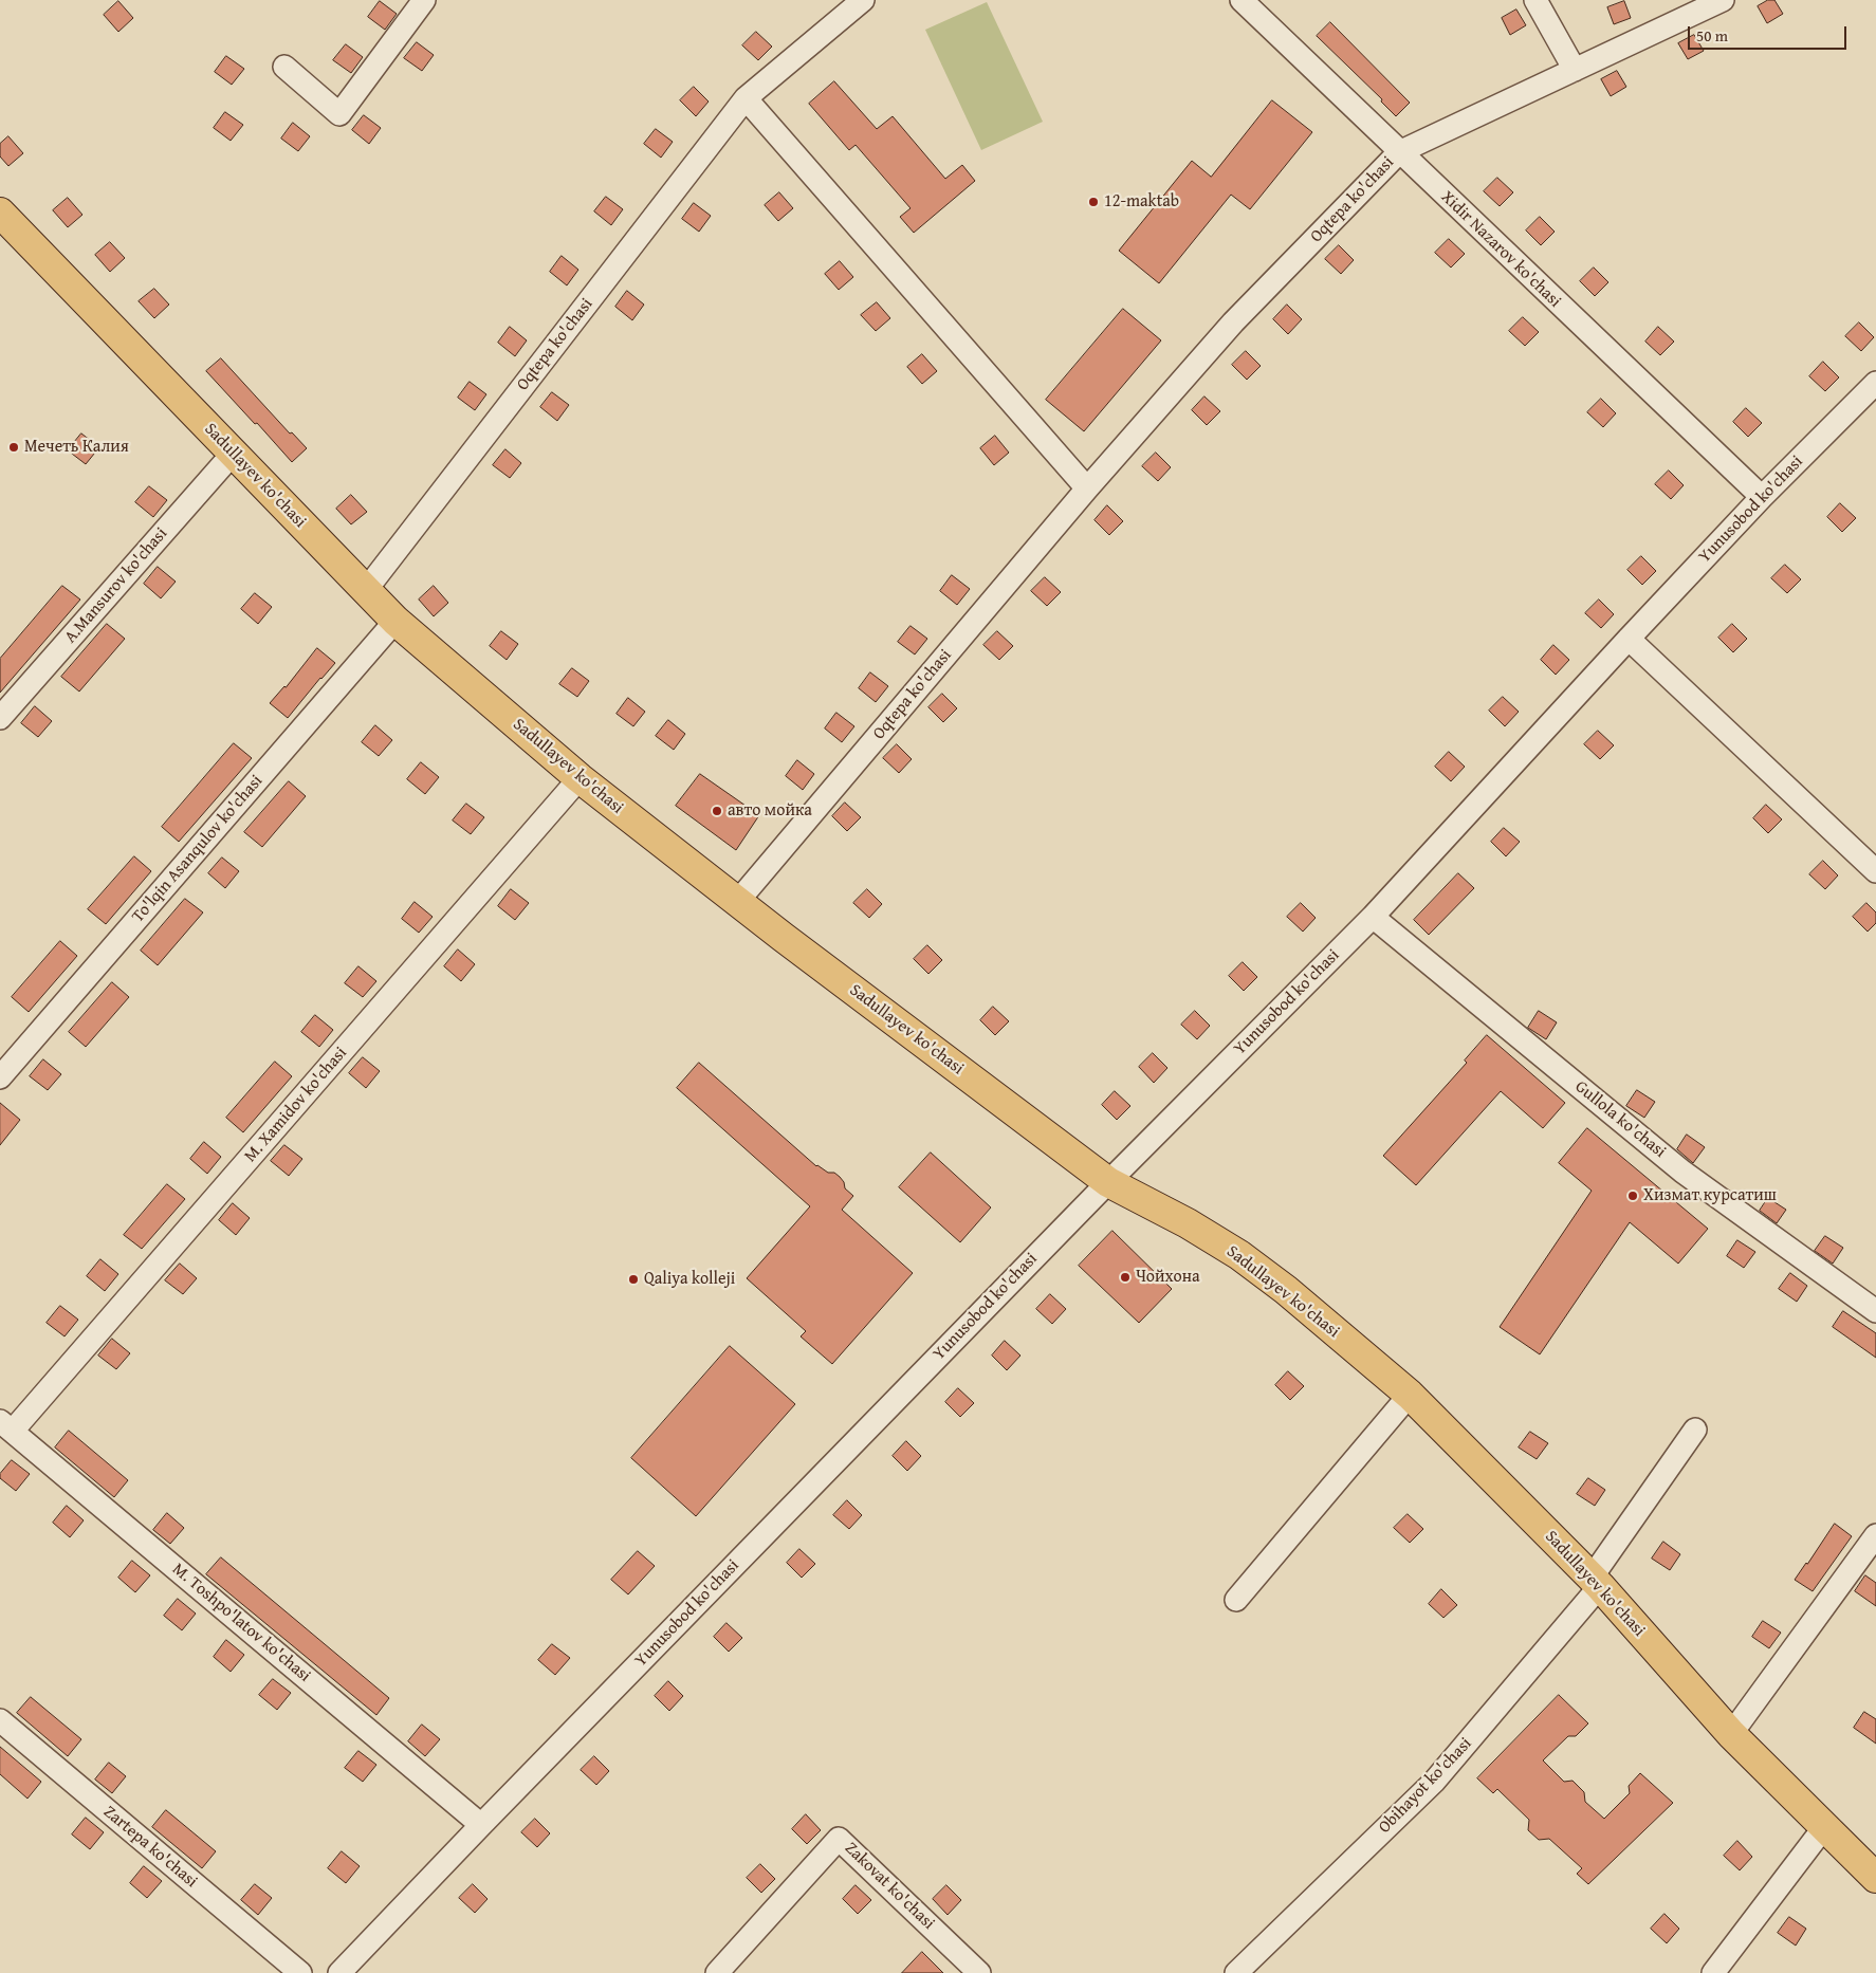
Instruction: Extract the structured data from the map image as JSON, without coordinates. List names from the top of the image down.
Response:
{
  "streets": {
    "main road": ["Sadullayev ko'chasi"],
    "street": [
      "Oqtepa ko'chasi",
      "Xidir Nazarov ko'chasi",
      "Yunusobod ko'chasi",
      "A.Mansurov ko'chasi",
      "To'lqin Asanqulov ko'chasi",
      "M. Xamidov ko'chasi",
      "Gullola ko'chasi",
      "M. Toshpo'latov ko'chasi",
      "Obihayot ko'chasi",
      "Zartepa ko'chasi",
      "Zakovat ko'chasi"
    ]
  },
  "crossings": [
    ["Oqtepa ko'chasi", "Xidir Nazarov ko'chasi"],
    ["Oqtepa ko'chasi", "Sadullayev ko'chasi"],
    ["Xidir Nazarov ko'chasi", "Yunusobod ko'chasi"],
    ["Sadullayev ko'chasi", "Yunusobod ko'chasi"],
    ["Sadullayev ko'chasi", "A.Mansurov ko'chasi"],
    ["Sadullayev ko'chasi", "To'lqin Asanqulov ko'chasi"],
    ["Sadullayev ko'chasi", "M. Xamidov ko'chasi"],
    ["Sadullayev ko'chasi", "Obihayot ko'chasi"],
    ["Yunusobod ko'chasi", "Gullola ko'chasi"],
    ["Yunusobod ko'chasi", "M. Toshpo'latov ko'chasi"],
    ["M. Xamidov ko'chasi", "M. Toshpo'latov ko'chasi"]
  ],
  "places": [
    "12-maktab",
    "Мечеть Калия",
    "авто мойка",
    "Хизмат курсатиш",
    "Чойхона",
    "Qaliya kolleji"
  ],
  "scale_bar": "50 m"
}
